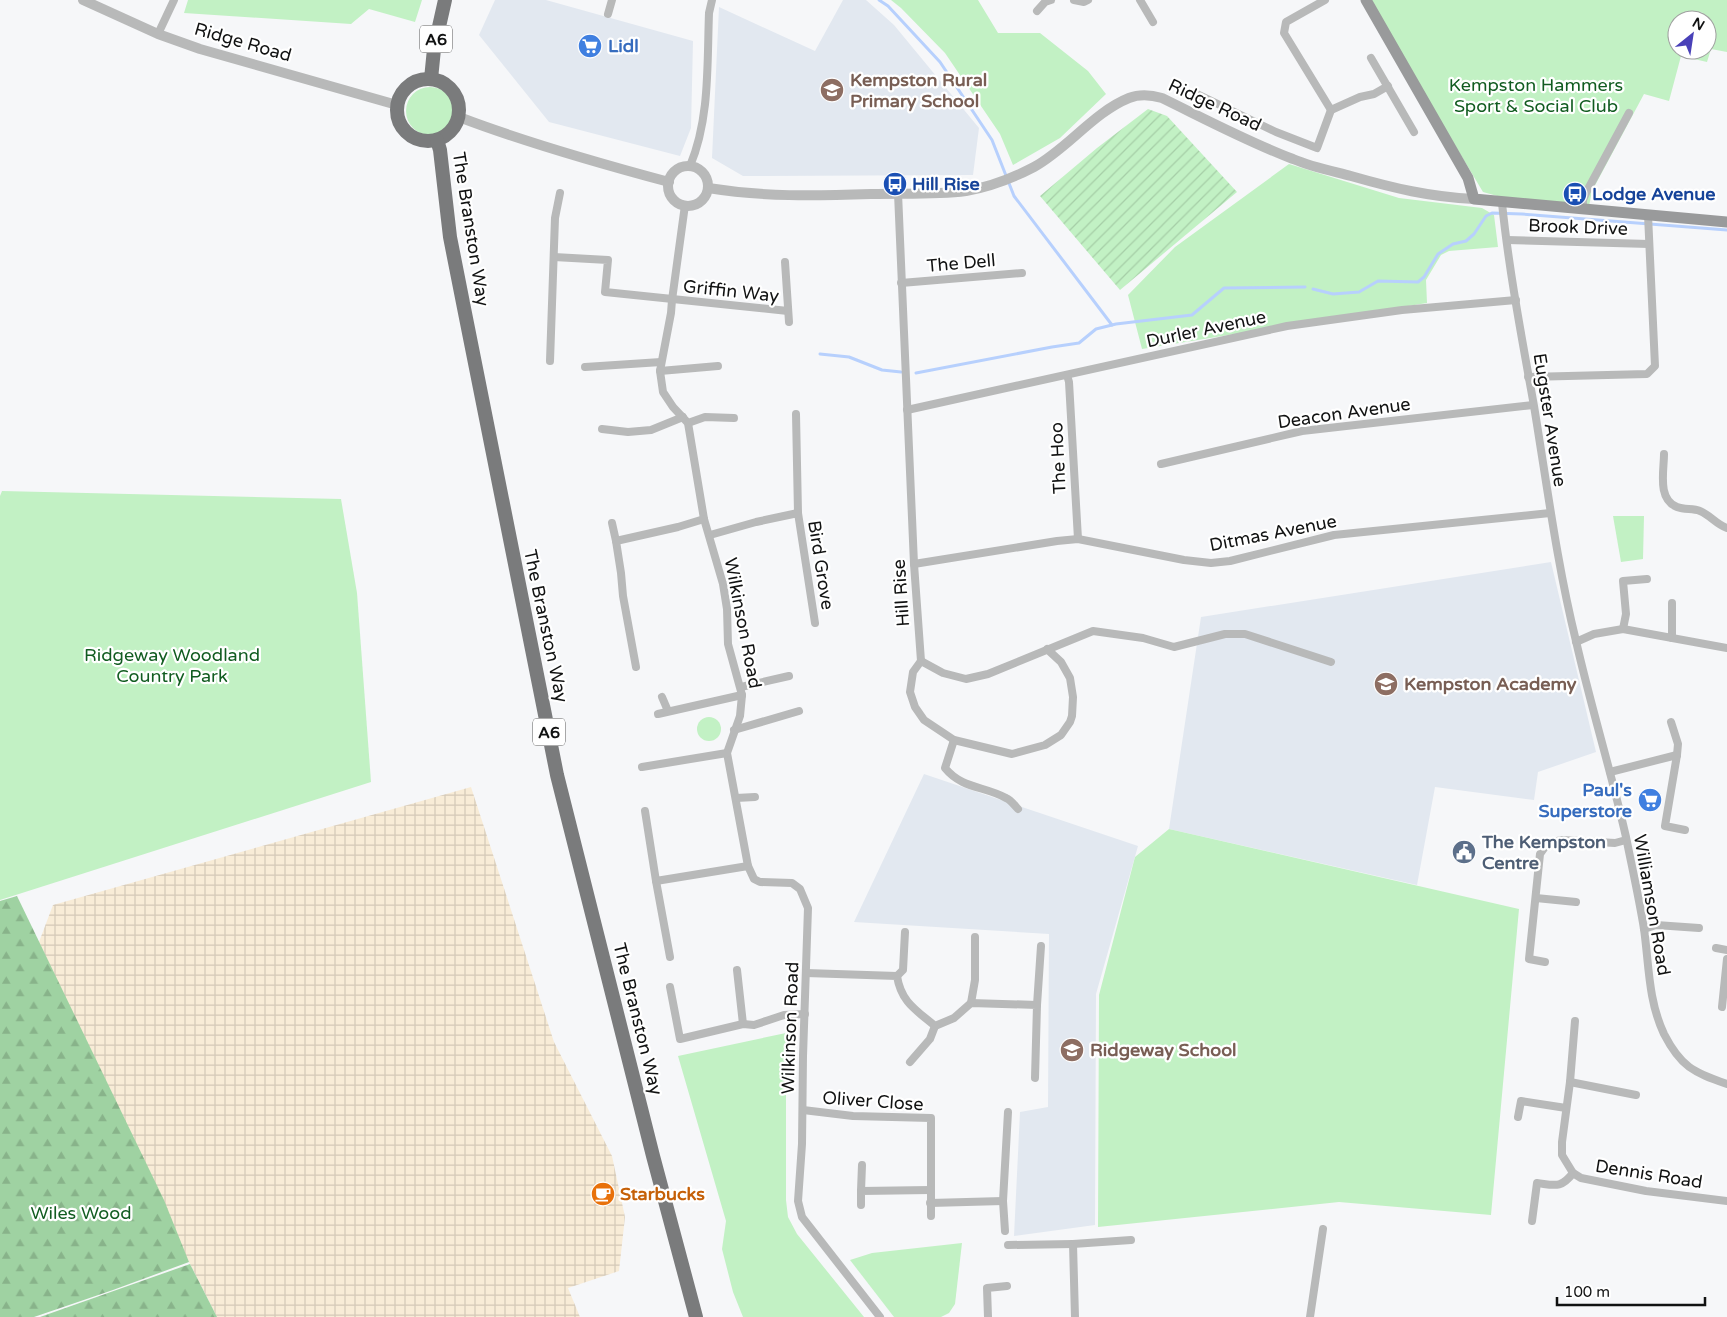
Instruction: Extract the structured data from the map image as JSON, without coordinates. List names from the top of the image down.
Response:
{
  "streets": {
    "highway": ["A6", "The Branston Way"],
    "main road": ["Ridge Road"],
    "street": [
      "Brook Drive",
      "The Dell",
      "Griffin Way",
      "Durler Avenue",
      "Deacon Avenue",
      "Eugster Avenue",
      "The Hoo",
      "Ditmas Avenue",
      "Bird Grove",
      "Hill Rise",
      "Wilkinson Road",
      "Williamson Road",
      "Oliver Close",
      "Dennis Road"
    ]
  },
  "crossings": [
    ["A6", "Ridge Road"],
    ["A6", "The Branston Way"],
    ["Ridge Road", "The Branston Way"],
    ["Ridge Road", "Eugster Avenue"],
    ["Ridge Road", "Hill Rise"],
    ["Brook Drive", "Eugster Avenue"],
    ["The Dell", "Hill Rise"],
    ["Durler Avenue", "Eugster Avenue"],
    ["Durler Avenue", "The Hoo"],
    ["Durler Avenue", "Hill Rise"],
    ["Deacon Avenue", "Eugster Avenue"],
    ["Eugster Avenue", "Ditmas Avenue"],
    ["Eugster Avenue", "Williamson Road"],
    ["The Hoo", "Ditmas Avenue"],
    ["Ditmas Avenue", "Hill Rise"],
    ["Bird Grove", "Wilkinson Road"],
    ["Wilkinson Road", "Oliver Close"]
  ],
  "parks": ["Kempston Hammers Sport & Social Club", "Ridgeway Woodland Country Park", "Wiles Wood"],
  "places": {
    "supermarket": ["Lidl", "Paul's Superstore"],
    "school or university": ["Kempston Rural Primary School", "Kempston Academy", "Ridgeway School"],
    "bus stop": ["Hill Rise", "Lodge Avenue"],
    "public building": ["The Kempston Centre"],
    "cafe": ["Starbucks"]
  },
  "scale_bar": "100 m",
  "north": "top right"
}
